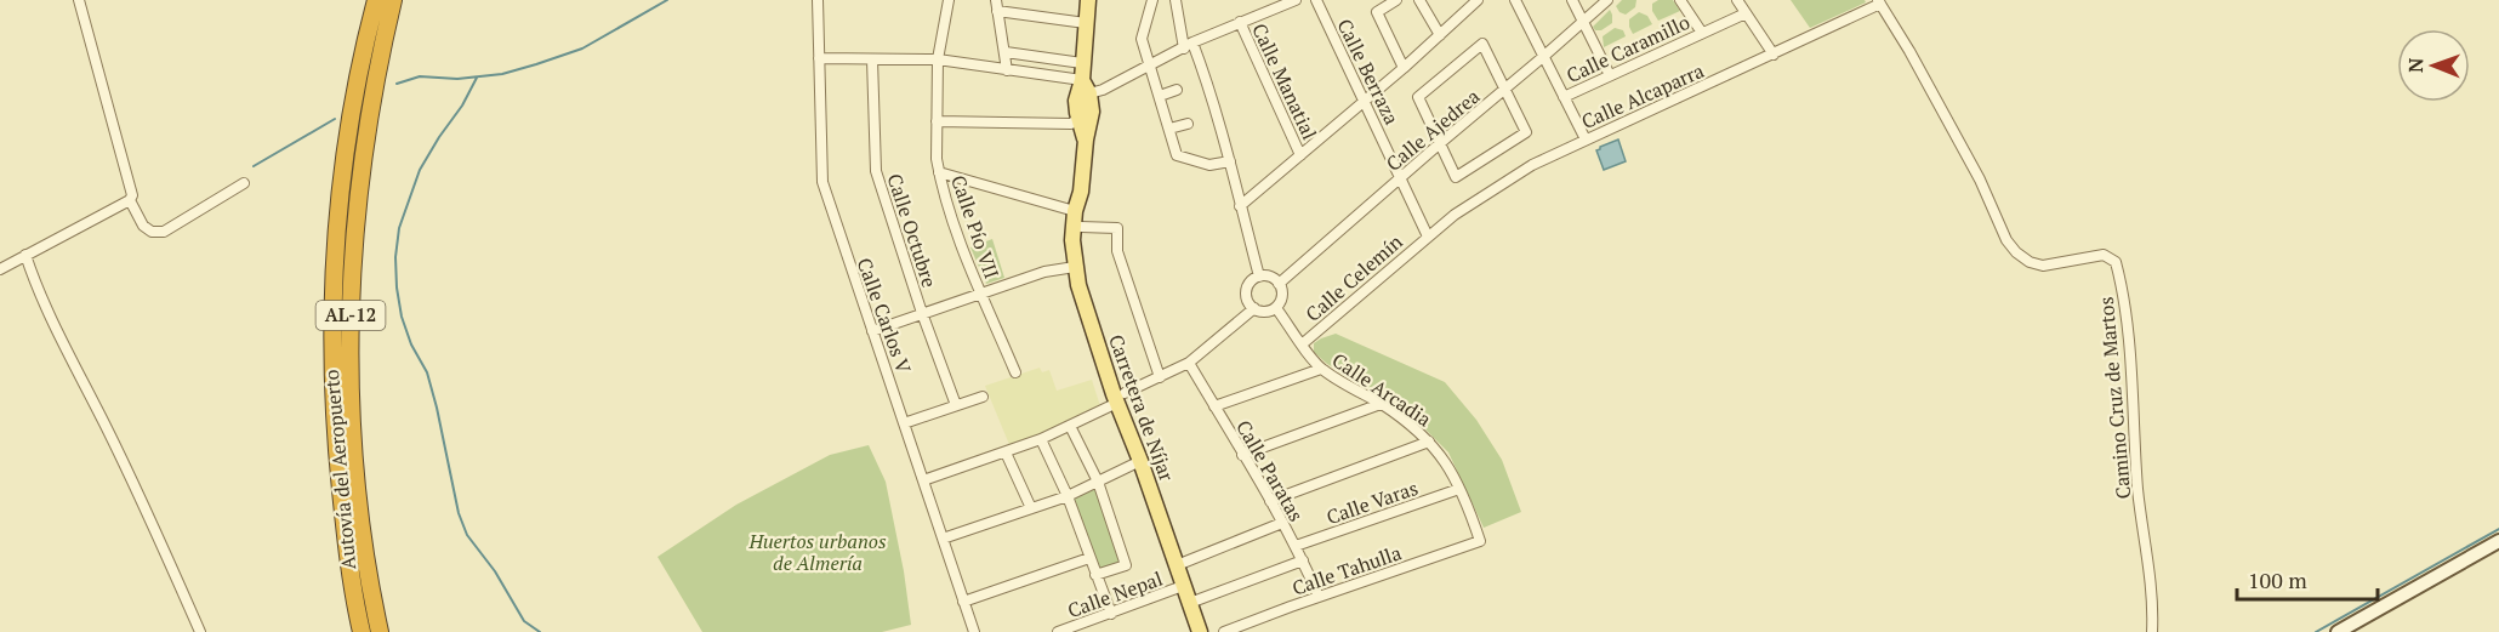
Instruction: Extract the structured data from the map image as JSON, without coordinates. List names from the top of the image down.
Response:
{
  "streets": {
    "highway": ["AL-12", "Autovía del Aeropuerto"],
    "main road": ["Carretera de Níjar"],
    "street": [
      "Calle Caramillo",
      "Calle Berraza",
      "Calle Manatial",
      "Calle Alcaparra",
      "Calle Ajedrea",
      "Calle Pío VII",
      "Calle Octubre",
      "Calle Celemín",
      "Calle Carlos V",
      "Calle Arcadia",
      "Camino Cruz de Martos",
      "Calle Paratas",
      "Calle Varas",
      "Calle Tahulla",
      "Calle Nepal"
    ]
  },
  "crossings": [
    ["Calle Berraza", "Calle Alcaparra"],
    ["Calle Berraza", "Calle Ajedrea"],
    ["Calle Berraza", "Calle Celemín"],
    ["Calle Alcaparra", "Calle Celemín"],
    ["Calle Alcaparra", "Camino Cruz de Martos"],
    ["Calle Ajedrea", "Calle Arcadia"],
    ["Calle Celemín", "Calle Arcadia"],
    ["Calle Arcadia", "Calle Varas"],
    ["Calle Arcadia", "Calle Tahulla"],
    ["Carretera de Níjar", "Calle Nepal"],
    ["Calle Paratas", "Calle Varas"],
    ["Calle Paratas", "Calle Tahulla"]
  ],
  "parks": ["Huertos urbanos de Almería"],
  "scale_bar": "100 m",
  "north": "left"
}
